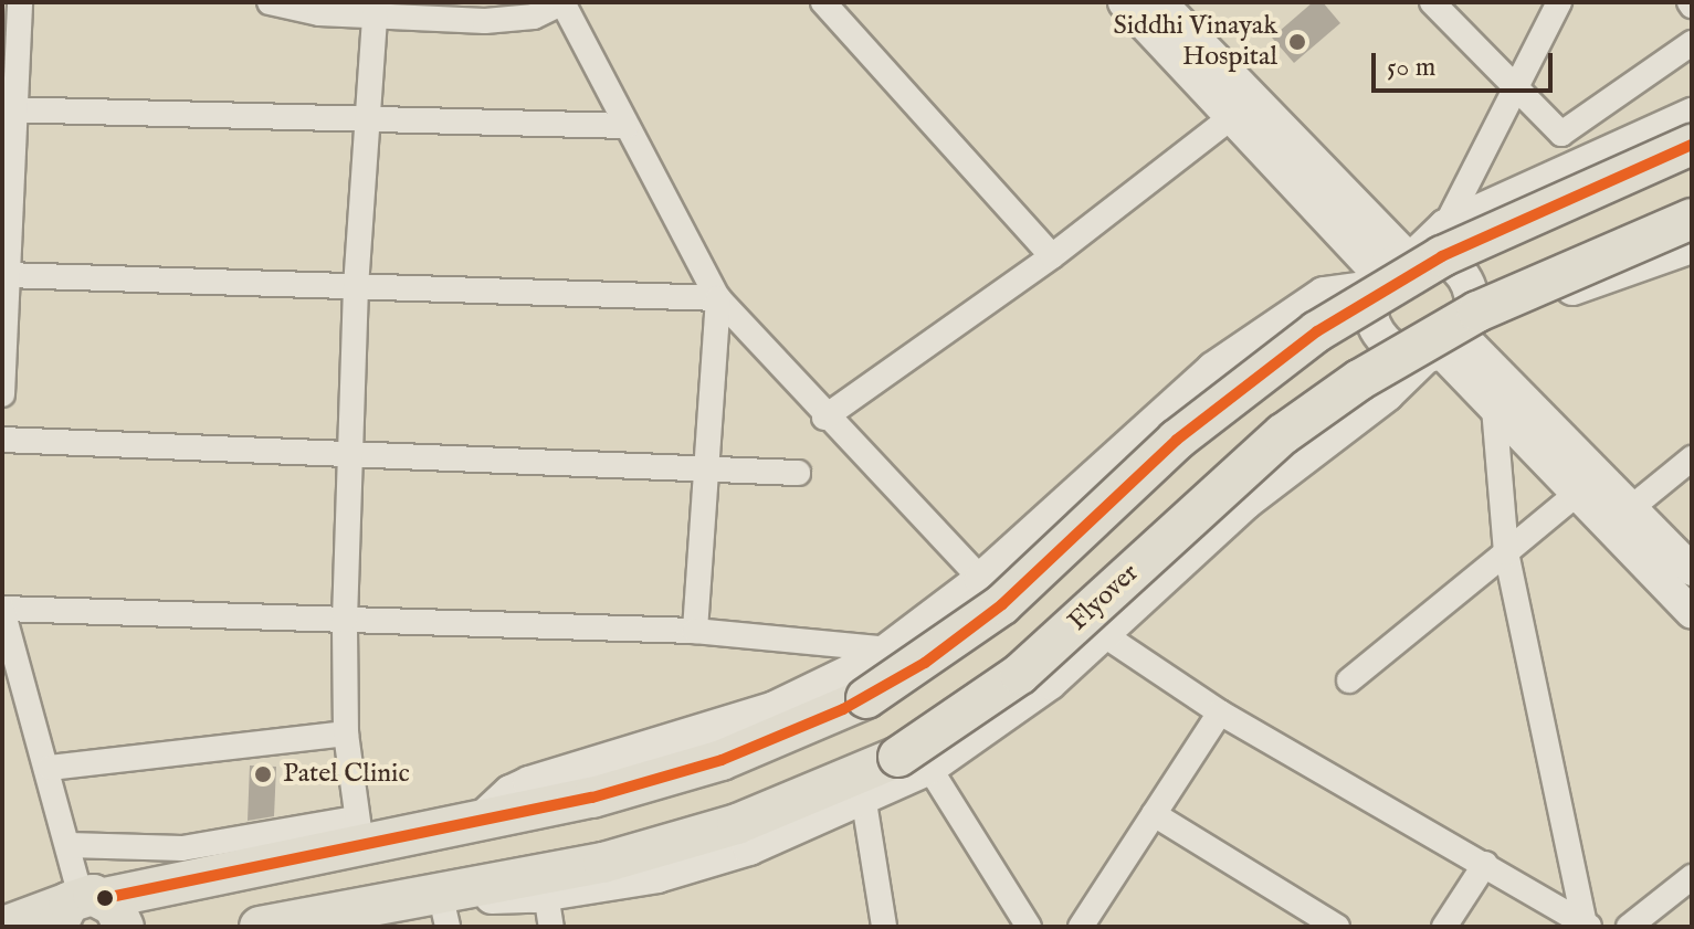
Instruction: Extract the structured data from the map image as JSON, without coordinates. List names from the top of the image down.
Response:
{
  "streets": {
    "highway": ["Flyover"]
  },
  "places": ["Siddhi Vinayak Hospital", "Patel Clinic"],
  "scale_bar": "50 m"
}
